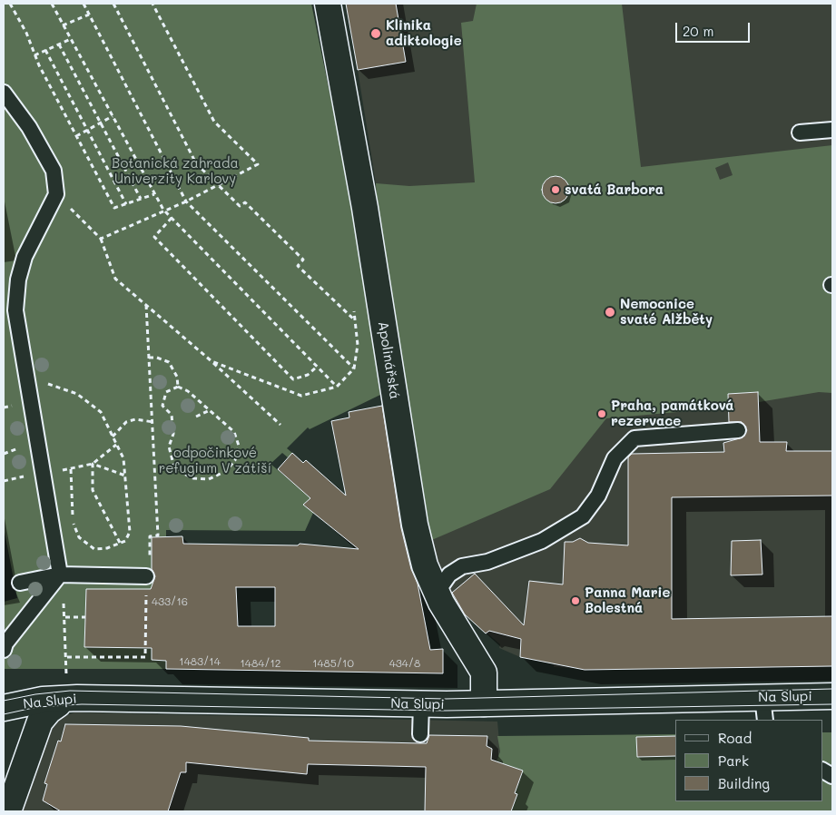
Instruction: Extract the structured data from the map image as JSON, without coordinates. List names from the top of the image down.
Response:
{
  "streets": {
    "street": ["Apolinářská", "Na Slupi"]
  },
  "crossings": [
    ["Apolinářská", "Na Slupi"]
  ],
  "parks": ["Botanická zahrada Univerzity Karlovy", "odpočinkové refugium V zátiší"],
  "places": [
    "Klinika adiktologie",
    "svatá Barbora",
    "Nemocnice svaté Alžběty",
    "Praha, památková rezervace",
    "Panna Marie Bolestná"
  ],
  "house_numbers": [
    "433/16",
    "1483/14",
    "1484/12",
    "1485/10",
    "434/8"
  ],
  "legend": ["Road", "Park", "Building"],
  "scale_bar": "20 m"
}
